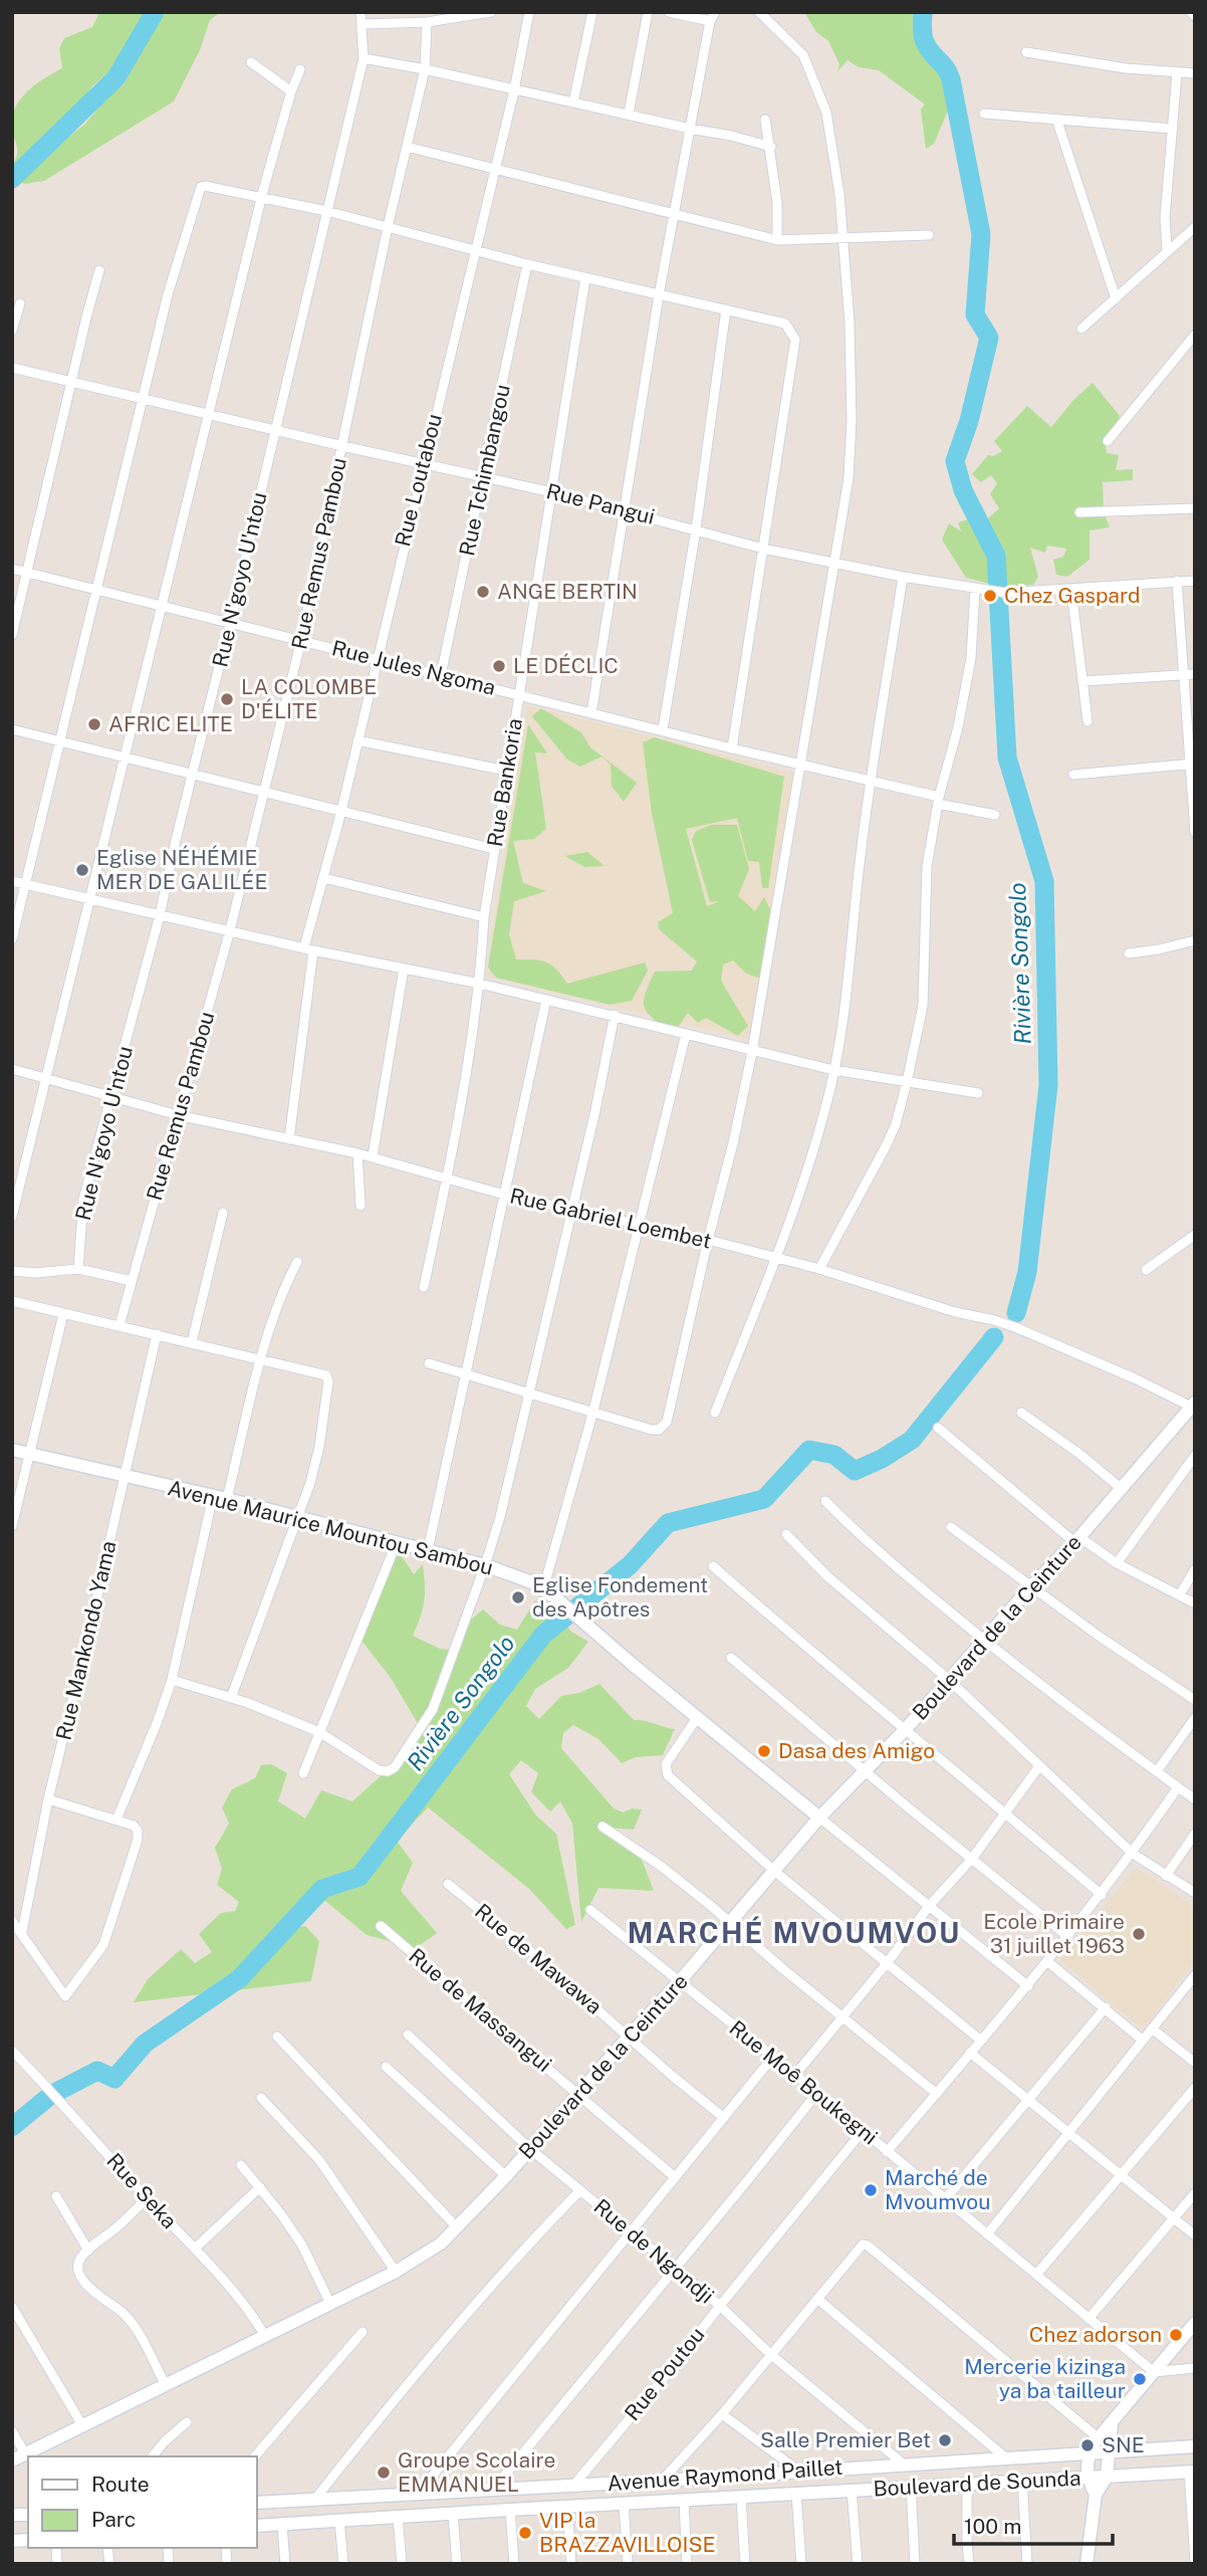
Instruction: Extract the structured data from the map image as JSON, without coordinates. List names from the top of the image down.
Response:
{
  "streets": {
    "street": [
      "Rue Tchimbangou",
      "Rue Loutabou",
      "Rue Pangui",
      "Rue Remus Pambou",
      "Rue N'goyo U'ntou",
      "Rue Jules Ngoma",
      "Rue Bankoria",
      "Rue Gabriel Loembet",
      "Avenue Maurice Mountou Sambou",
      "Boulevard de la Ceinture",
      "Rue Mankondo Yama",
      "Rue de Mawawa",
      "Rue de Massangui",
      "Rue Moê Boukegni",
      "Rue Seka",
      "Rue de Ngondji",
      "Rue Poutou",
      "Avenue Raymond Paillet",
      "Boulevard de Sounda"
    ]
  },
  "crossings": [
    ["Rue Tchimbangou", "Rue Pangui"],
    ["Rue Tchimbangou", "Rue Jules Ngoma"],
    ["Rue Loutabou", "Rue Pangui"],
    ["Rue Loutabou", "Rue Jules Ngoma"],
    ["Rue Loutabou", "Rue Gabriel Loembet"],
    ["Rue Pangui", "Rue Remus Pambou"],
    ["Rue Pangui", "Rue N'goyo U'ntou"],
    ["Rue Pangui", "Rue Bankoria"],
    ["Rue Remus Pambou", "Rue Jules Ngoma"],
    ["Rue Remus Pambou", "Rue Gabriel Loembet"],
    ["Rue N'goyo U'ntou", "Rue Jules Ngoma"],
    ["Rue N'goyo U'ntou", "Rue Gabriel Loembet"],
    ["Rue Jules Ngoma", "Rue Bankoria"],
    ["Rue Bankoria", "Rue Gabriel Loembet"],
    ["Rue Gabriel Loembet", "Boulevard de la Ceinture"],
    ["Avenue Maurice Mountou Sambou", "Boulevard de la Ceinture"],
    ["Avenue Maurice Mountou Sambou", "Rue Mankondo Yama"],
    ["Boulevard de la Ceinture", "Rue de Mawawa"],
    ["Boulevard de la Ceinture", "Rue de Massangui"],
    ["Boulevard de la Ceinture", "Rue Moê Boukegni"],
    ["Boulevard de la Ceinture", "Rue Seka"],
    ["Boulevard de la Ceinture", "Rue de Ngondji"],
    ["Rue Moê Boukegni", "Rue Poutou"],
    ["Rue de Ngondji", "Rue Poutou"],
    ["Rue de Ngondji", "Avenue Raymond Paillet"],
    ["Rue Poutou", "Avenue Raymond Paillet"]
  ],
  "districts": ["MARCHÉ MVOUMVOU"],
  "water": ["Rivière Songolo"],
  "places": [
    "ANGE BERTIN",
    "Chez Gaspard",
    "LE DÉCLIC",
    "LA COLOMBE D'ÉLITE",
    "AFRIC ELITE",
    "Eglise NÉHÉMIE MER DE GALILÉE",
    "Eglise Fondement des Apôtres",
    "Dasa des Amigo",
    "Ecole Primaire 31 juillet 1963",
    "Marché de Mvoumvou",
    "Chez adorson",
    "Mercerie kizinga ya ba tailleur",
    "Salle Premier Bet",
    "SNE",
    "Groupe Scolaire EMMANUEL",
    "VIP la BRAZZAVILLOISE"
  ],
  "legend": ["Route", "Parc"],
  "scale_bar": "100 m"
}
